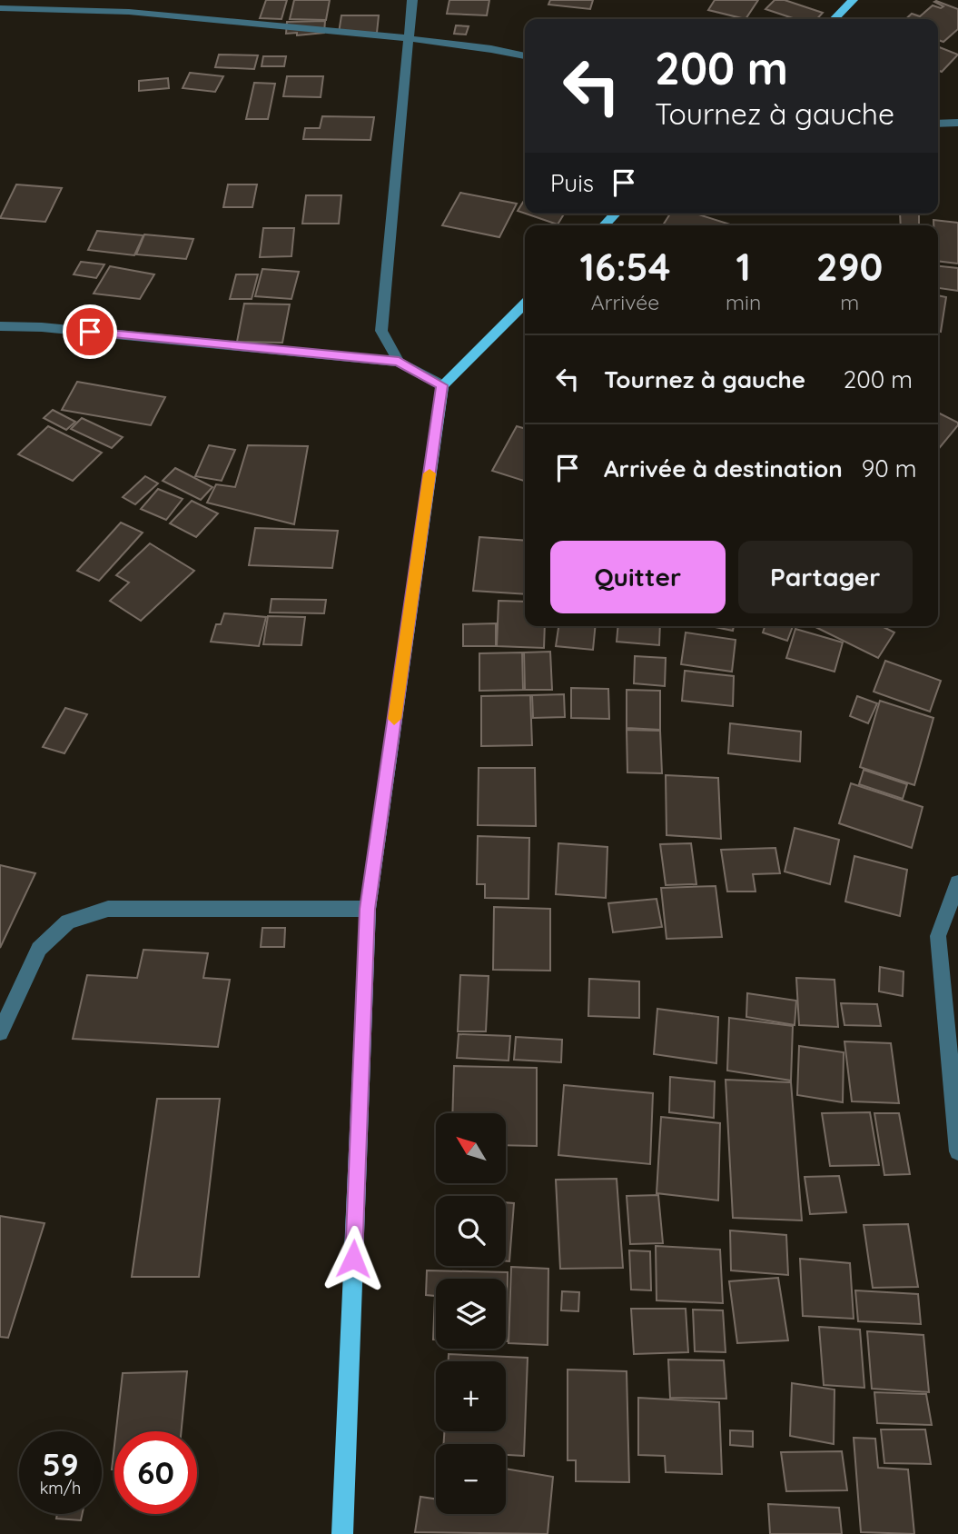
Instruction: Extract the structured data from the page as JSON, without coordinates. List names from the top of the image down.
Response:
{
  "north": "top left",
  "page": {
    "turn": ["200 m", "Tournez à gauche"],
    "then": "Puis",
    "eta": [
      "16:54",
      "Arrivée",
      "1",
      "min",
      "290",
      "m"
    ],
    "list": [
      {
        "name": "Tournez à gauche",
        "value": "200 m"
      },
      {
        "name": "Arrivée à destination",
        "value": "90 m"
      }
    ],
    "buttons": ["Quitter", "Partager"],
    "map_buttons": ["+", "−"],
    "speed": "59 km/h",
    "limit": "60"
  }
}
